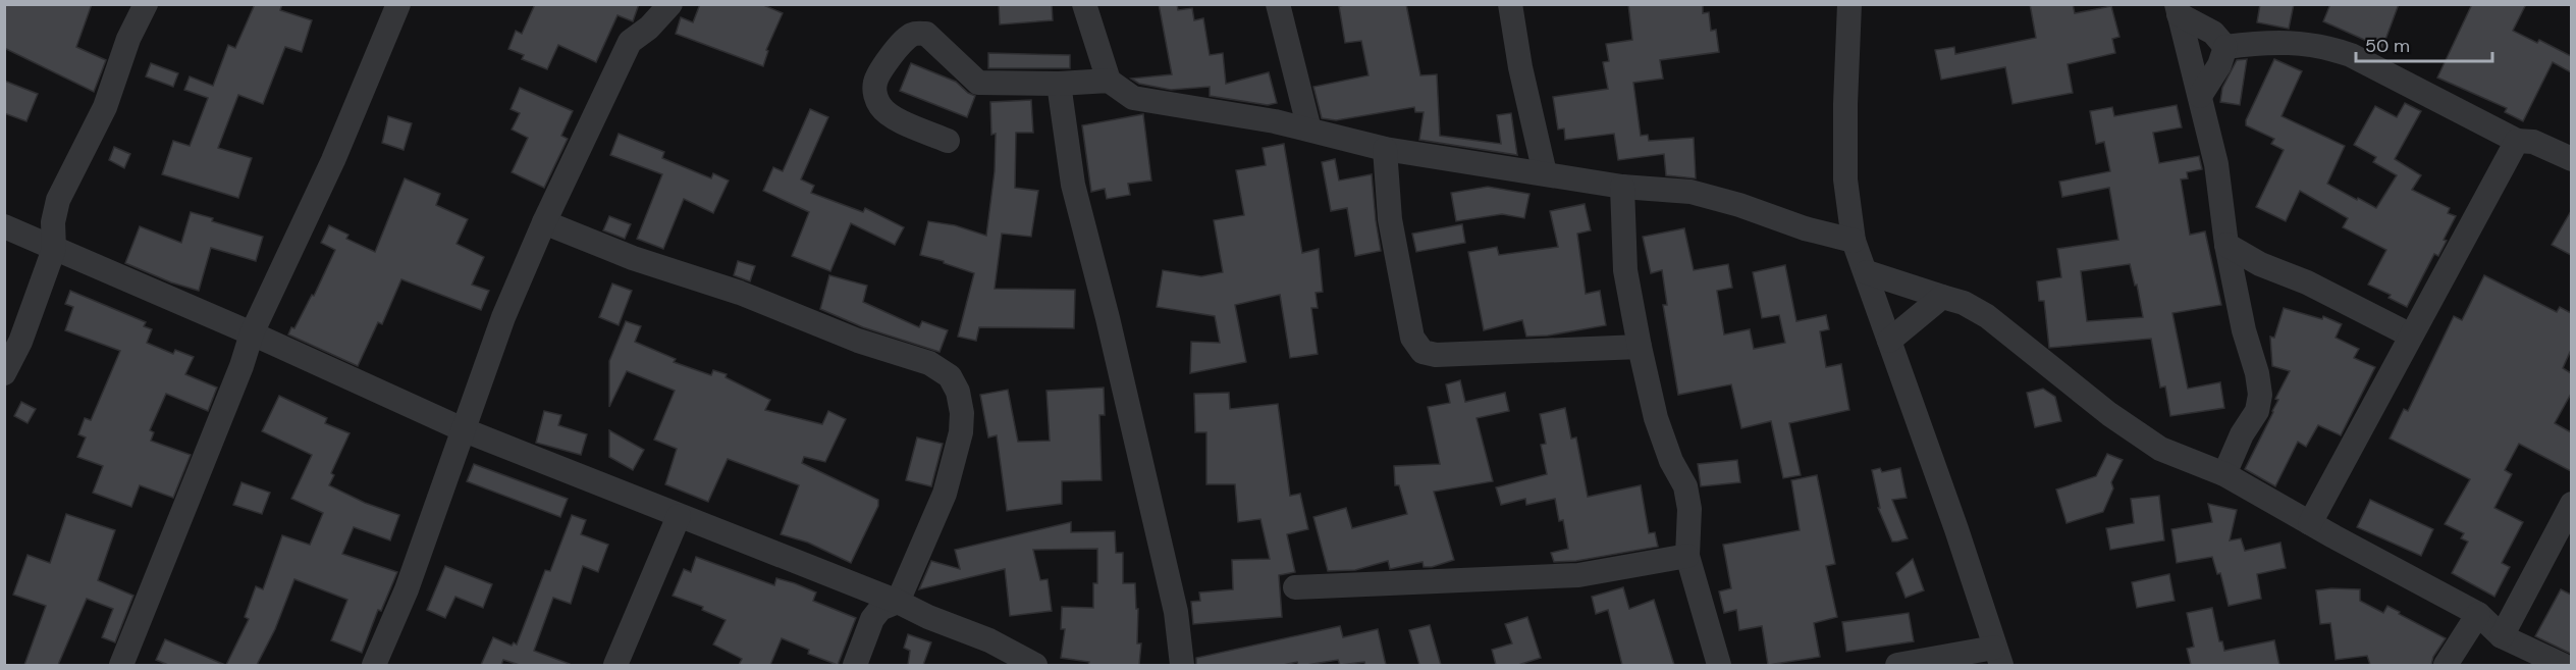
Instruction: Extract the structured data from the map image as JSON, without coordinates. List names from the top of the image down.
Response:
{
  "scale_bar": "50 m"
}
